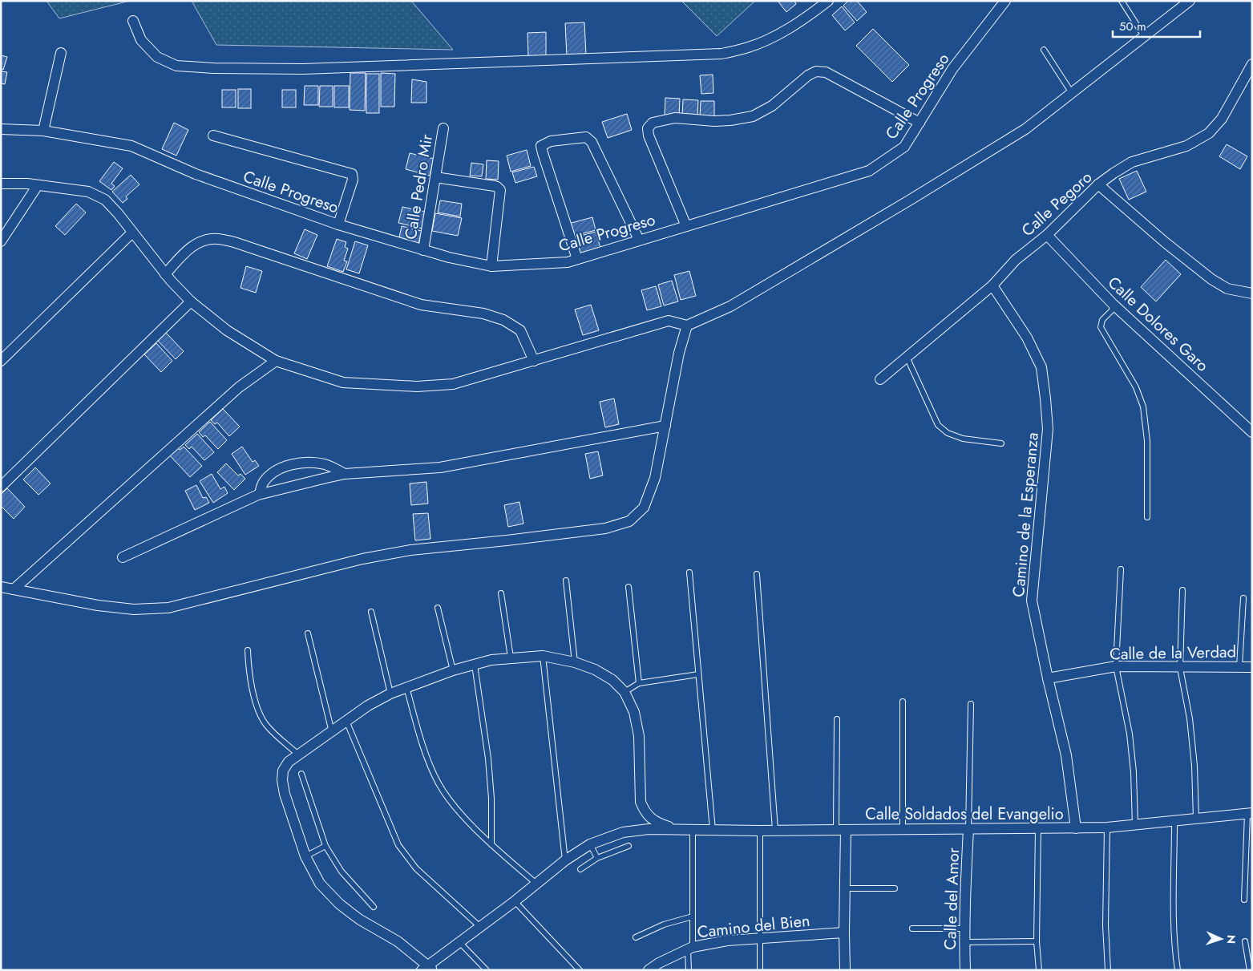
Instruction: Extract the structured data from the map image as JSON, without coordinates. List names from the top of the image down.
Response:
{
  "streets": {
    "street": [
      "Calle Progreso",
      "Calle Pedro Mir",
      "Calle Pegoro",
      "Calle Dolores Garo",
      "Camino de la Esperanza",
      "Calle de la Verdad",
      "Calle Soldados del Evangelio",
      "Calle del Amor",
      "Camino del Bien"
    ]
  },
  "crossings": [
    ["Calle Progreso", "Calle Pedro Mir"],
    ["Calle Pegoro", "Calle Dolores Garo"],
    ["Calle Pegoro", "Camino de la Esperanza"],
    ["Camino de la Esperanza", "Calle de la Verdad"],
    ["Camino de la Esperanza", "Calle Soldados del Evangelio"],
    ["Calle Soldados del Evangelio", "Calle del Amor"]
  ],
  "scale_bar": "50 m",
  "north": "right"
}
